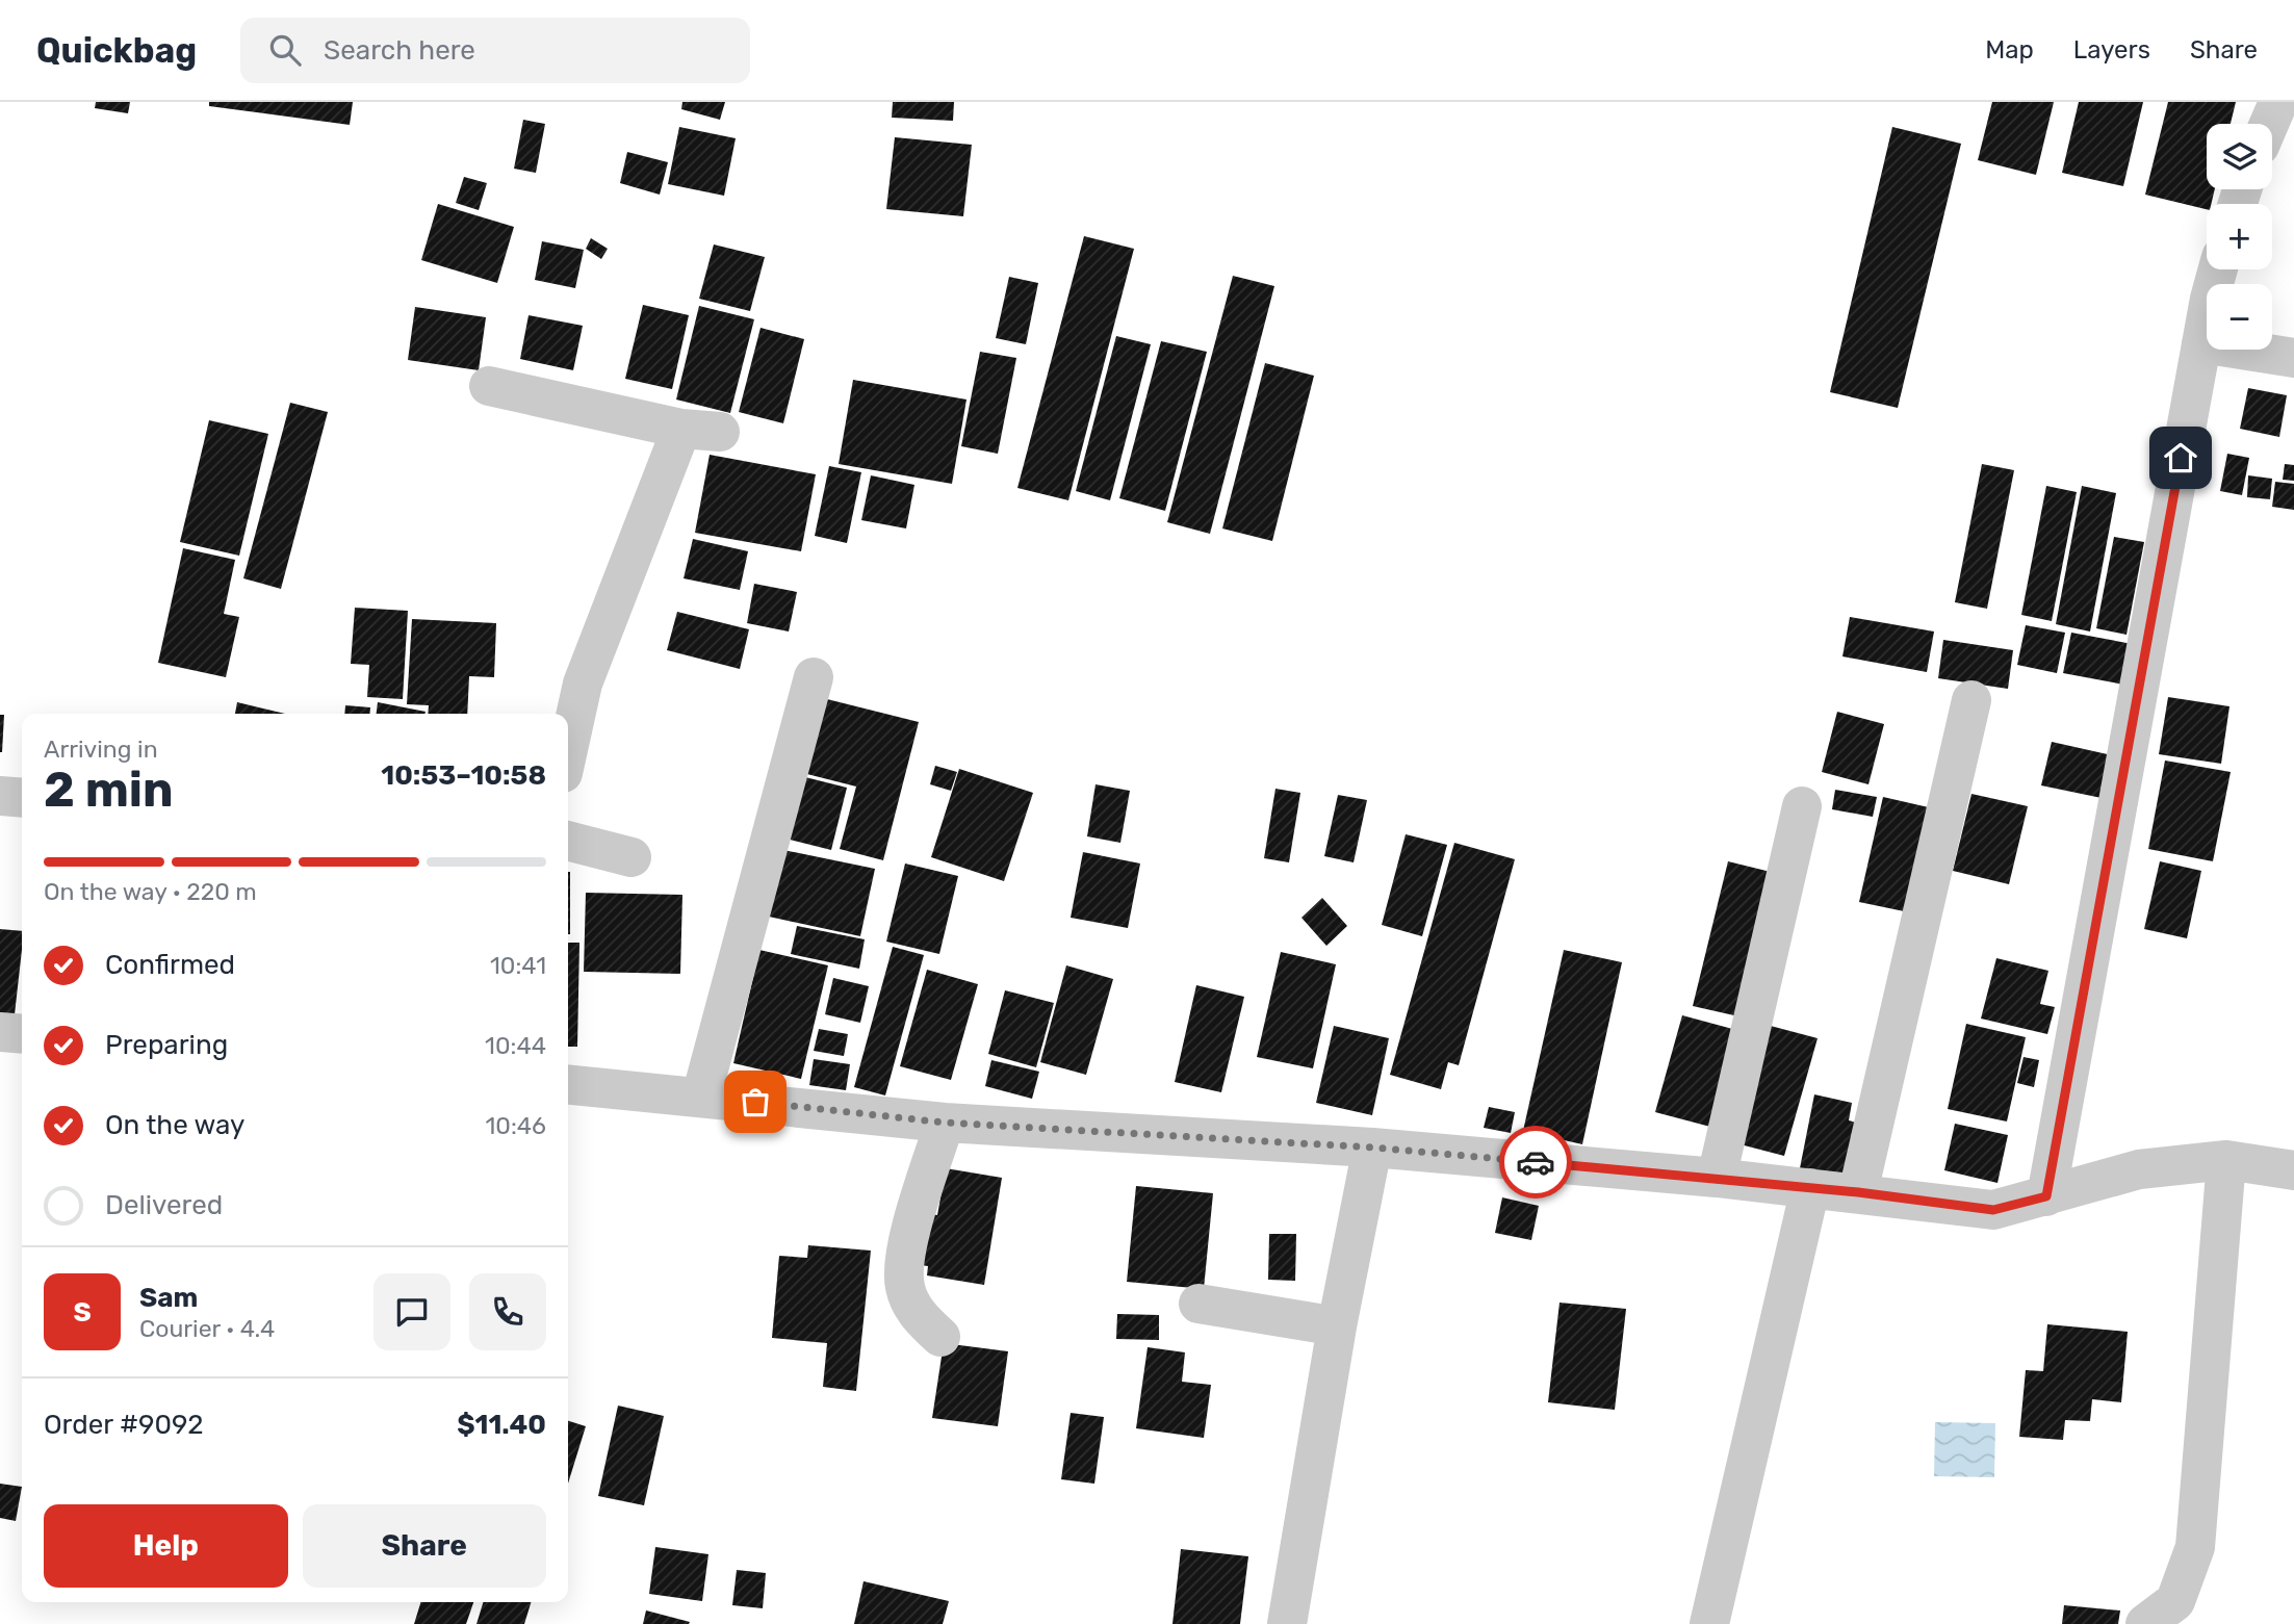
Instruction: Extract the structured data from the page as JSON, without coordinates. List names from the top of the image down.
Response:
{
  "page": {
    "header": "Quickbag",
    "search": "Search here",
    "nav": ["Map", "Layers", "Share"],
    "map_buttons": ["+", "−"],
    "heading": ["2 min", "Arriving in", "10:53–10:58"],
    "panel": [
      "Sam",
      "Courier · 4.4",
      "Order #9092",
      "$11.40"
    ],
    "bar": "On the way · 220 m",
    "list": [
      ["Confirmed", "10:41"],
      ["Preparing", "10:44"],
      ["On the way", "10:46"],
      "Delivered"
    ],
    "round": "S",
    "buttons": ["Help", "Share"]
  }
}
